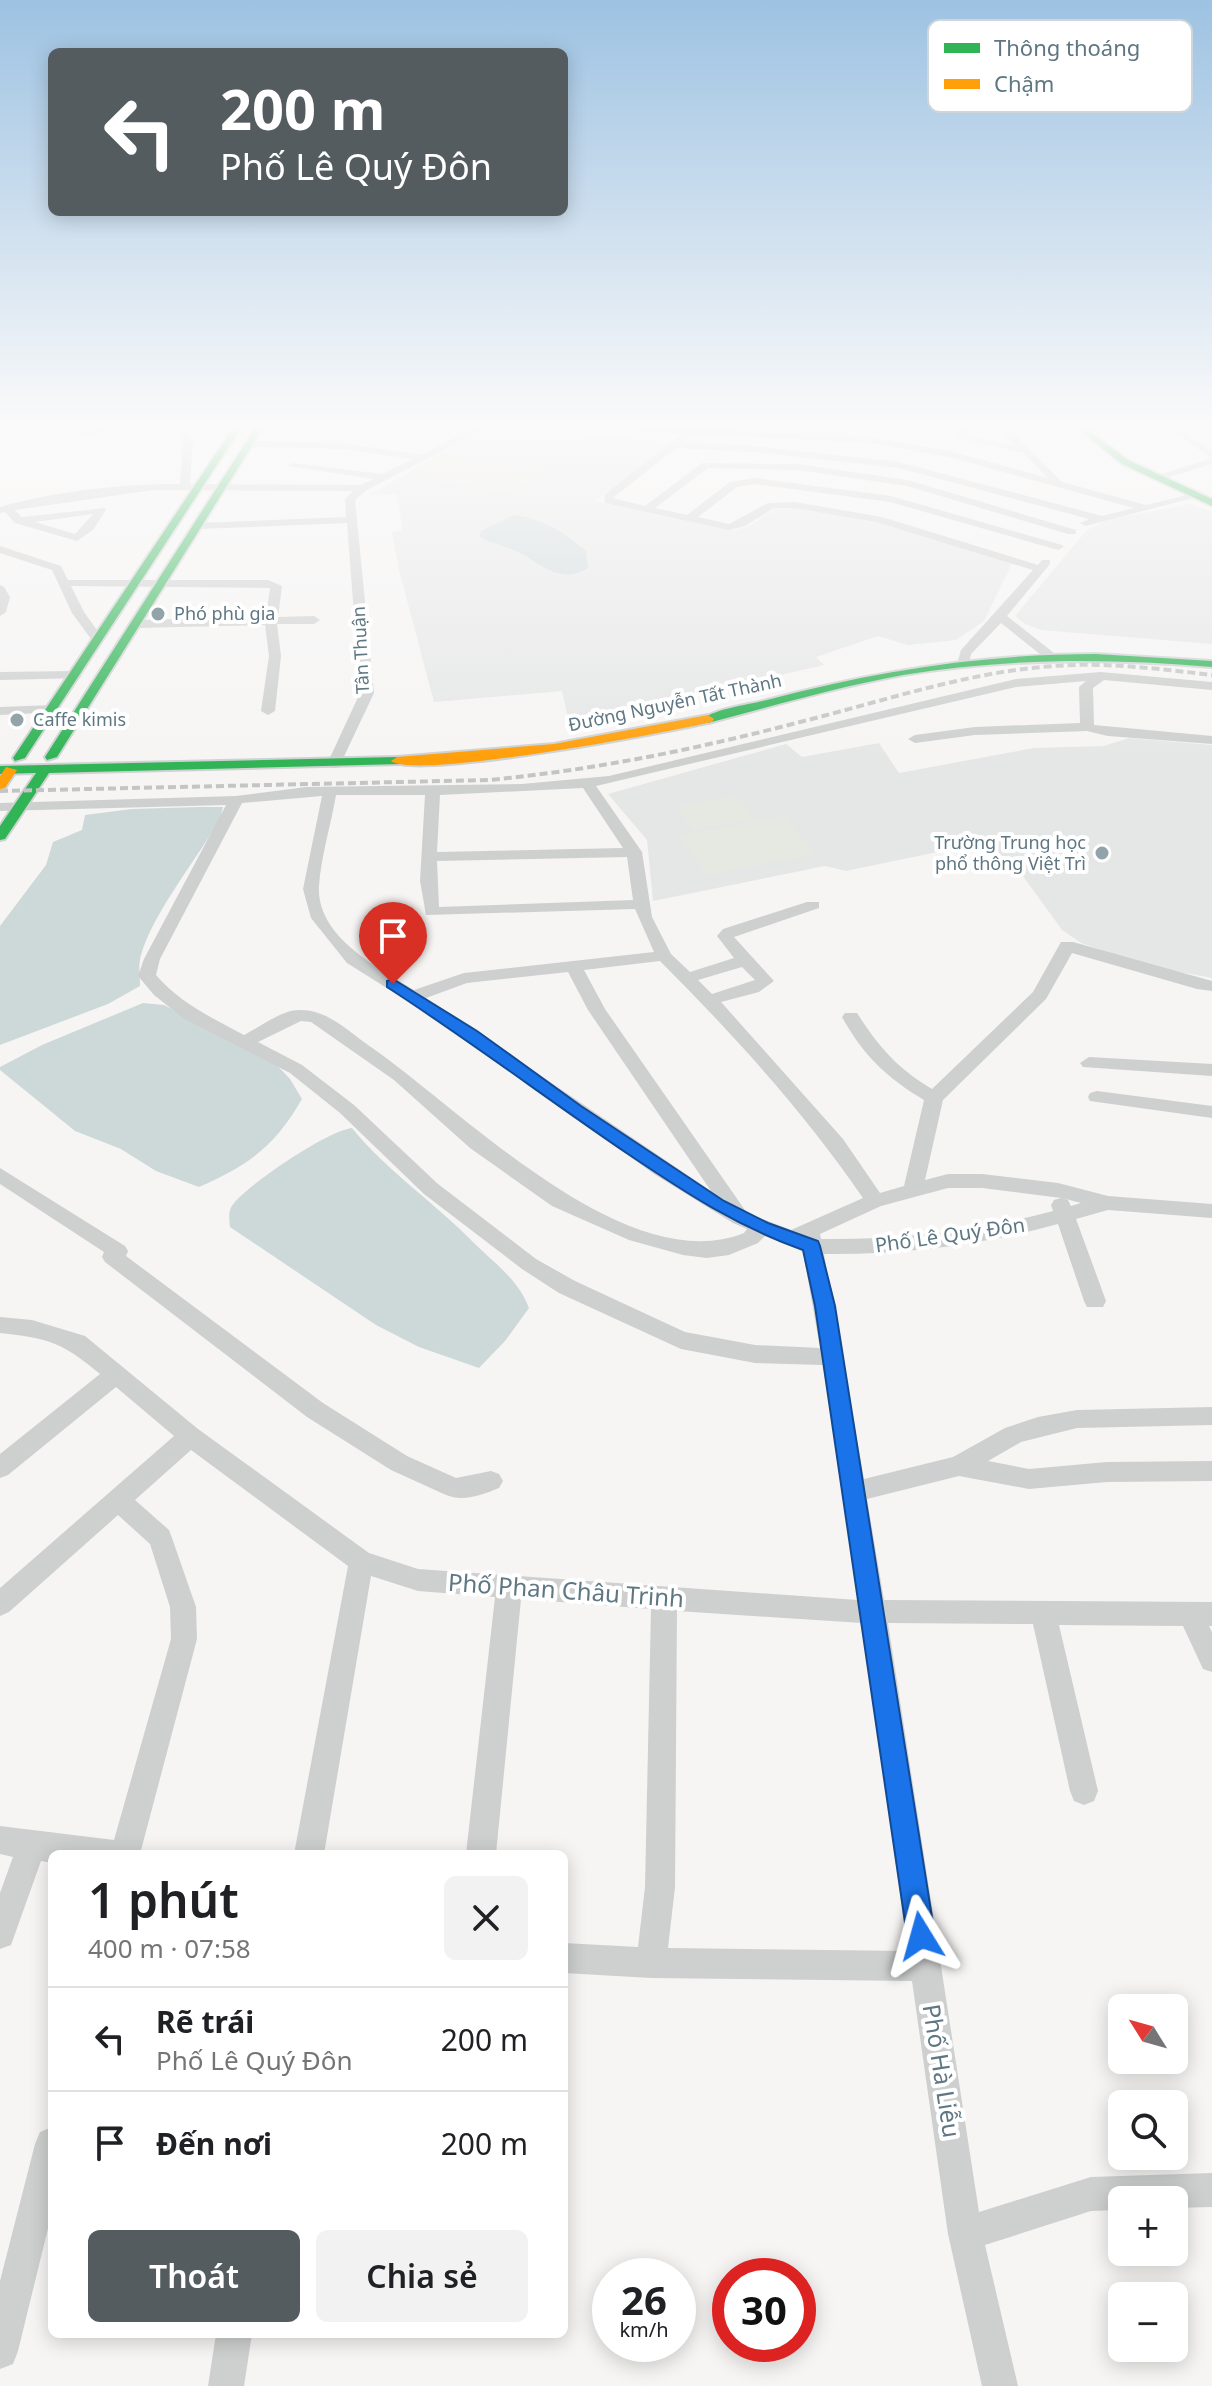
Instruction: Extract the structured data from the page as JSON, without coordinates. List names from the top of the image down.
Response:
{
  "streets": {
    "main road": ["Đường Nguyễn Tất Thành"],
    "street": [
      "Tân Thuận",
      "Phố Lê Quý Đôn",
      "Phố Phan Châu Trinh",
      "Phố Hà Liễu"
    ]
  },
  "crossings": [
    ["Tân Thuận", "Đường Nguyễn Tất Thành"],
    ["Phố Lê Quý Đôn", "Phố Hà Liễu"],
    ["Phố Phan Châu Trinh", "Phố Hà Liễu"]
  ],
  "places": ["Phó phù gia", "Caffe kimis", "Trường Trung học phổ thông Việt Trì"],
  "legend": ["Thông thoáng", "Chậm"],
  "north": "top left",
  "page": {
    "turn": ["200 m", "Phố Lê Quý Đôn"],
    "heading": ["1 phút", "400 m · 07:58"],
    "list": [
      {
        "name": "Rẽ trái",
        "note": "Phố Lê Quý Đôn",
        "value": "200 m"
      },
      {
        "name": "Đến nơi",
        "value": "200 m"
      }
    ],
    "map_buttons": ["+", "−"],
    "buttons": ["Thoát", "Chia sẻ"],
    "speed": "26 km/h",
    "limit": "30"
  }
}
